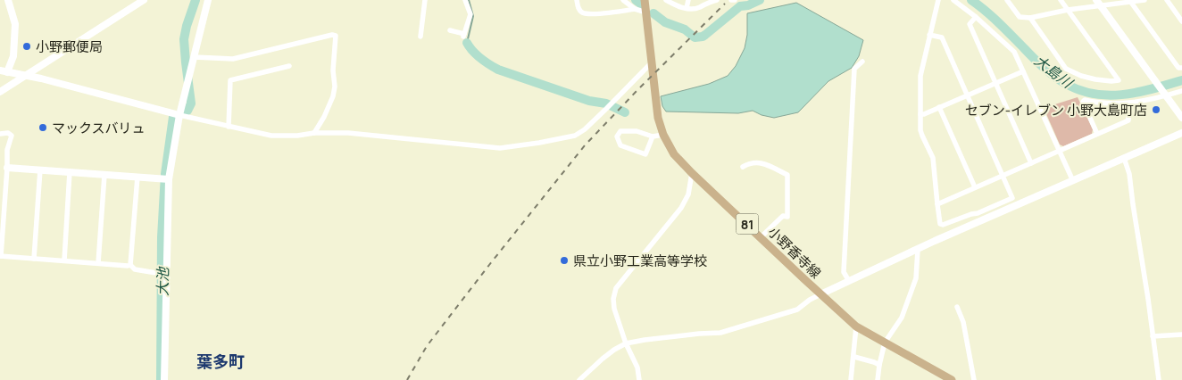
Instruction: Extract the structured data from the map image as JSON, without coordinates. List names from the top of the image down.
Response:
{
  "streets": {
    "main road": ["81", "小野香寺線"]
  },
  "districts": ["葉多町"],
  "water": ["大島川", "大池"],
  "places": [
    "小野郵便局",
    "セブン-イレブン 小野大島町店",
    "マックスバリュ",
    "県立小野工業高等学校"
  ]
}
